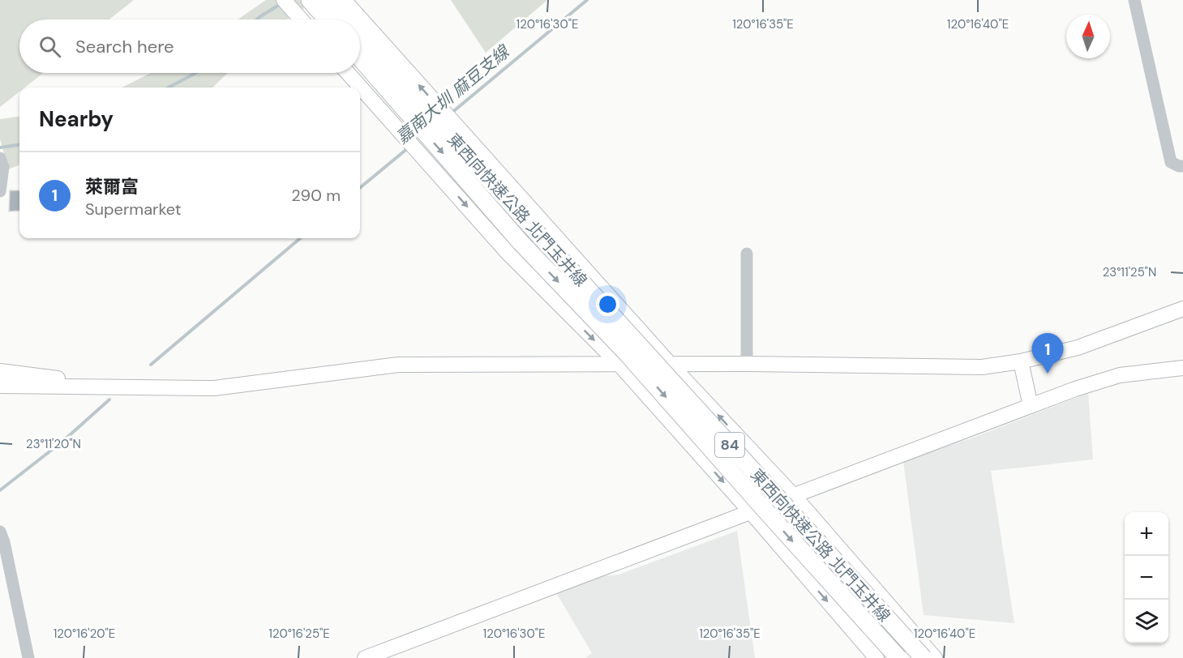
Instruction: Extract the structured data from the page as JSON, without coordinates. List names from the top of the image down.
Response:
{
  "streets": {
    "highway": ["東西向快速公路 北門玉井線", "84"]
  },
  "water": ["嘉南大圳 麻豆支線"],
  "north": "top",
  "page": {
    "search": "Search here",
    "heading": "Nearby",
    "list": [
      {
        "mark": "1",
        "name": "萊爾富",
        "note": "Supermarket",
        "value": "290 m"
      }
    ],
    "pins": "1",
    "map_buttons": ["+", "−"]
  },
  "coordinates": [
    "120°16'30\"E",
    "120°16'35\"E",
    "120°16'40\"E",
    "23°11'25\"N",
    "23°11'20\"N",
    "120°16'20\"E",
    "120°16'25\"E"
  ]
}
